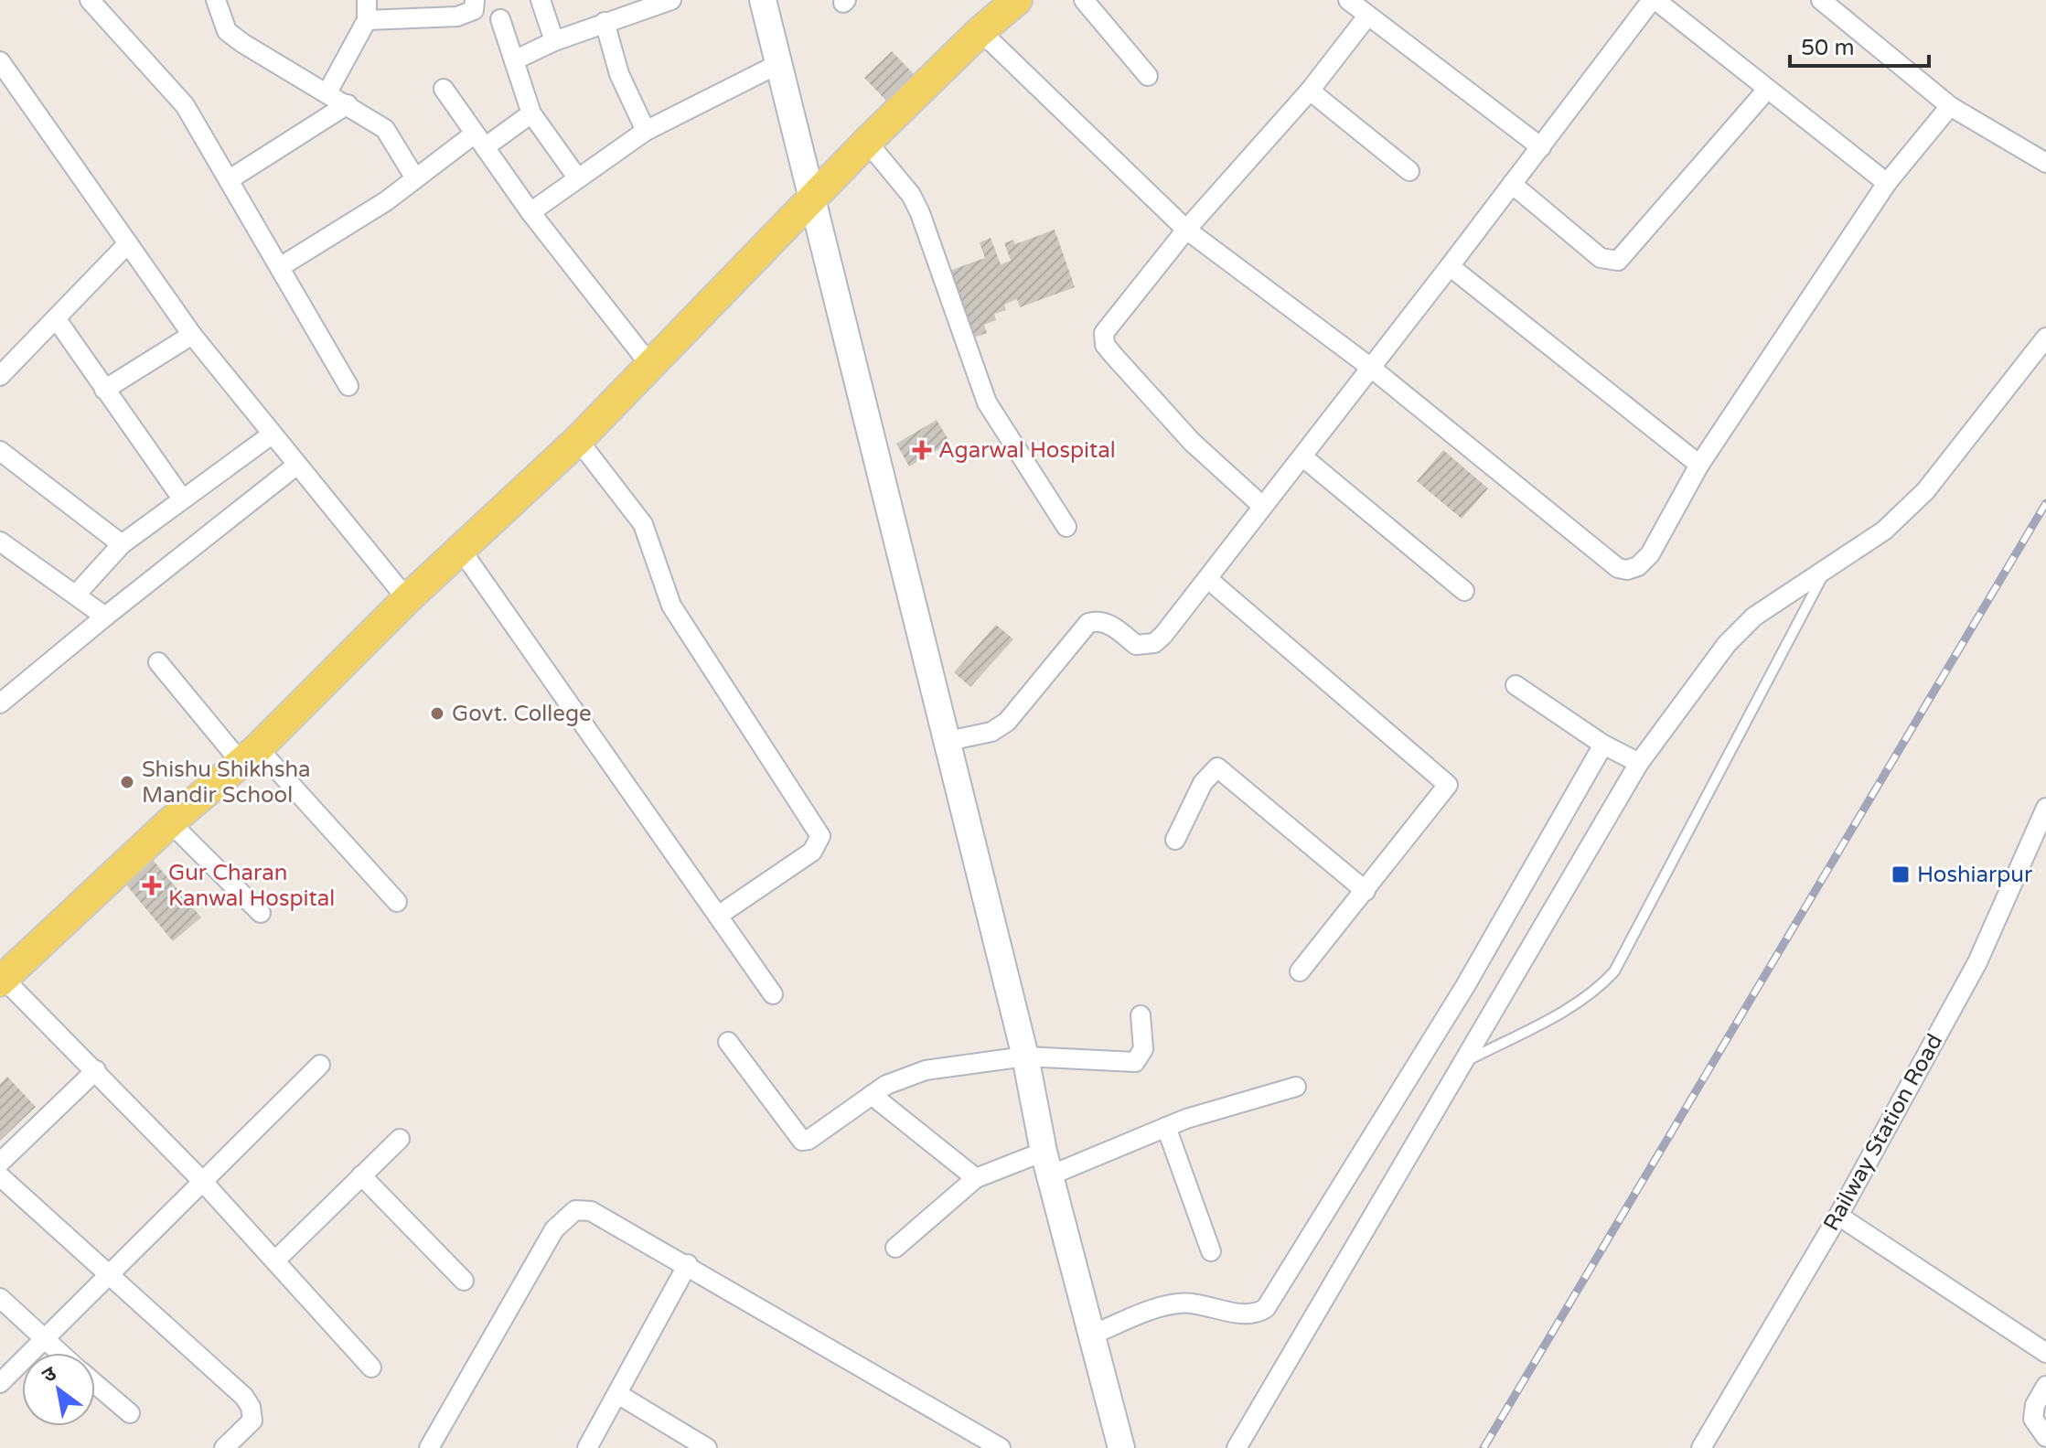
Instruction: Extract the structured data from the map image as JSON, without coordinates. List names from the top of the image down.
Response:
{
  "streets": {
    "street": ["Railway Station Road"]
  },
  "places": {
    "health": ["Agarwal Hospital", "Gur Charan Kanwal Hospital"],
    "other": ["Govt. College", "Shishu Shikhsha Mandir School"],
    "transit": ["Hoshiarpur"]
  },
  "scale_bar": "50 m",
  "north": "top left"
}
